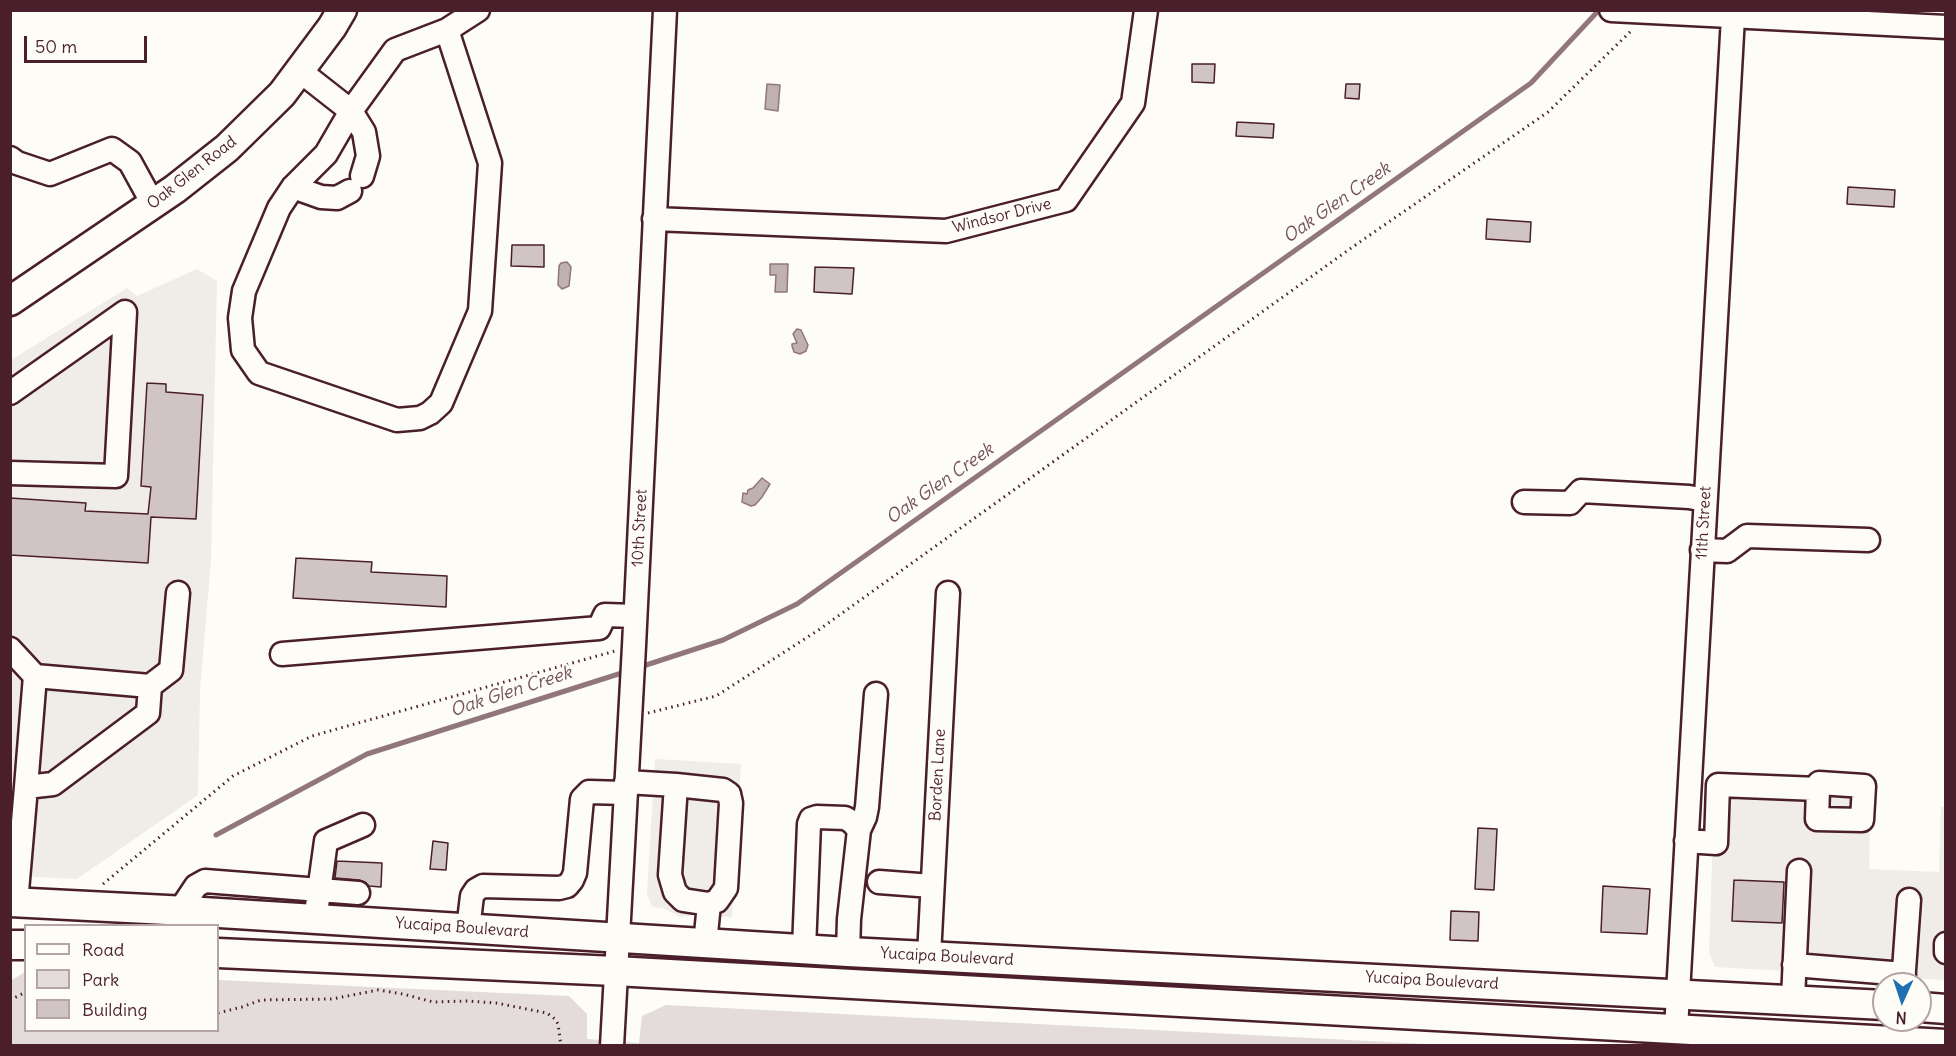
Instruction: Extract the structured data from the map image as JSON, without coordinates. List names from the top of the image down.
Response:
{
  "streets": {
    "main road": ["Oak Glen Road", "Yucaipa Boulevard"],
    "street": [
      "Windsor Drive",
      "11th Street",
      "10th Street",
      "Borden Lane"
    ]
  },
  "crossings": [
    ["Windsor Drive", "10th Street"],
    ["11th Street", "Yucaipa Boulevard"],
    ["10th Street", "Yucaipa Boulevard"],
    ["Borden Lane", "Yucaipa Boulevard"]
  ],
  "water": ["Oak Glen Creek"],
  "legend": ["Road", "Park", "Building"],
  "scale_bar": "50 m",
  "north": "bottom"
}
